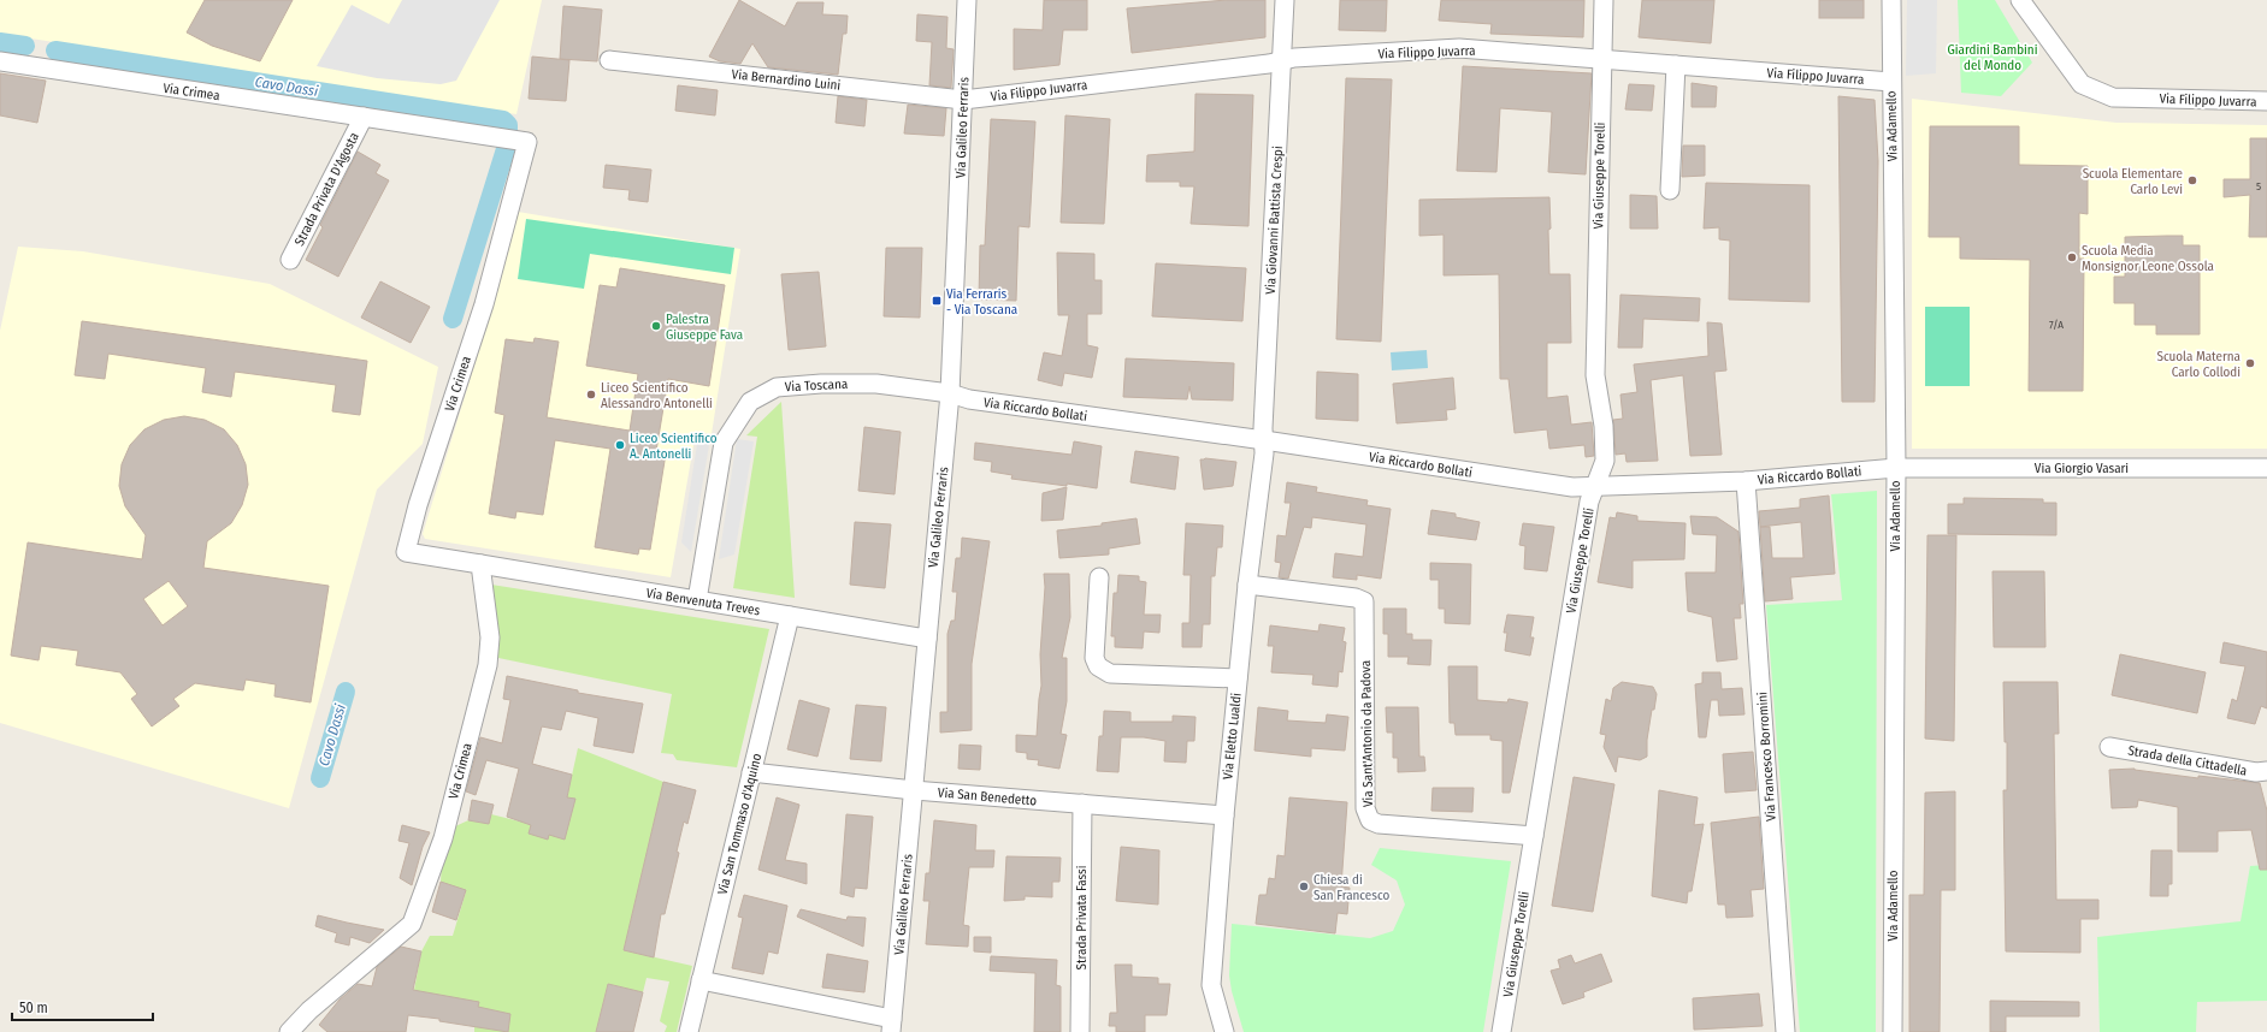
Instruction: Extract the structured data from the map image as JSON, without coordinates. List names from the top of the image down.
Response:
{
  "streets": {
    "street": [
      "Via Filippo Juvarra",
      "Via Bernardino Luini",
      "Via Crimea",
      "Via Adamello",
      "Via Galileo Ferraris",
      "Via Giuseppe Torelli",
      "Strada Privata D'Agosta",
      "Via Giovanni Battista Crespi",
      "Via Toscana",
      "Via Riccardo Bollati",
      "Via Giorgio Vasari",
      "Via Benvenuta Treves",
      "Via Sant'Antonio da Padova",
      "Via Eletto Lualdi",
      "Via Francesco Borromini",
      "Strada della Cittadella",
      "Via San Benedetto",
      "Via San Tommaso d'Aquino",
      "Strada Privata Fassi"
    ]
  },
  "crossings": [
    ["Via Filippo Juvarra", "Via Bernardino Luini"],
    ["Via Filippo Juvarra", "Via Adamello"],
    ["Via Filippo Juvarra", "Via Galileo Ferraris"],
    ["Via Filippo Juvarra", "Via Giuseppe Torelli"],
    ["Via Filippo Juvarra", "Via Giovanni Battista Crespi"],
    ["Via Bernardino Luini", "Via Galileo Ferraris"],
    ["Via Crimea", "Strada Privata D'Agosta"],
    ["Via Crimea", "Via Benvenuta Treves"],
    ["Via Adamello", "Via Riccardo Bollati"],
    ["Via Adamello", "Via Giorgio Vasari"],
    ["Via Galileo Ferraris", "Via Toscana"],
    ["Via Galileo Ferraris", "Via Riccardo Bollati"],
    ["Via Galileo Ferraris", "Via Benvenuta Treves"],
    ["Via Galileo Ferraris", "Via San Benedetto"],
    ["Via Giuseppe Torelli", "Via Riccardo Bollati"],
    ["Via Giuseppe Torelli", "Via Sant'Antonio da Padova"],
    ["Via Giovanni Battista Crespi", "Via Riccardo Bollati"],
    ["Via Giovanni Battista Crespi", "Via Eletto Lualdi"],
    ["Via Toscana", "Via Riccardo Bollati"],
    ["Via Toscana", "Via Benvenuta Treves"],
    ["Via Riccardo Bollati", "Via Giorgio Vasari"],
    ["Via Riccardo Bollati", "Via Eletto Lualdi"],
    ["Via Riccardo Bollati", "Via Francesco Borromini"],
    ["Via Benvenuta Treves", "Via San Tommaso d'Aquino"],
    ["Via Sant'Antonio da Padova", "Via Eletto Lualdi"],
    ["Via Eletto Lualdi", "Via San Benedetto"],
    ["Via San Benedetto", "Via San Tommaso d'Aquino"],
    ["Via San Benedetto", "Strada Privata Fassi"]
  ],
  "water": ["Cavo Dassi"],
  "parks": ["Giardini Bambini del Mondo"],
  "places": {
    "other": [
      "Scuola Elementare Carlo Levi",
      "Scuola Media Monsignor Leone Ossola",
      "Palestra Giuseppe Fava",
      "Scuola Materna Carlo Collodi",
      "Liceo Scientifico Alessandro Antonelli",
      "Liceo Scientifico A. Antonelli",
      "Chiesa di San Francesco"
    ],
    "transit": ["Via Ferraris - Via Toscana"]
  },
  "house_numbers": ["5", "7/A"],
  "scale_bar": "50 m"
}
